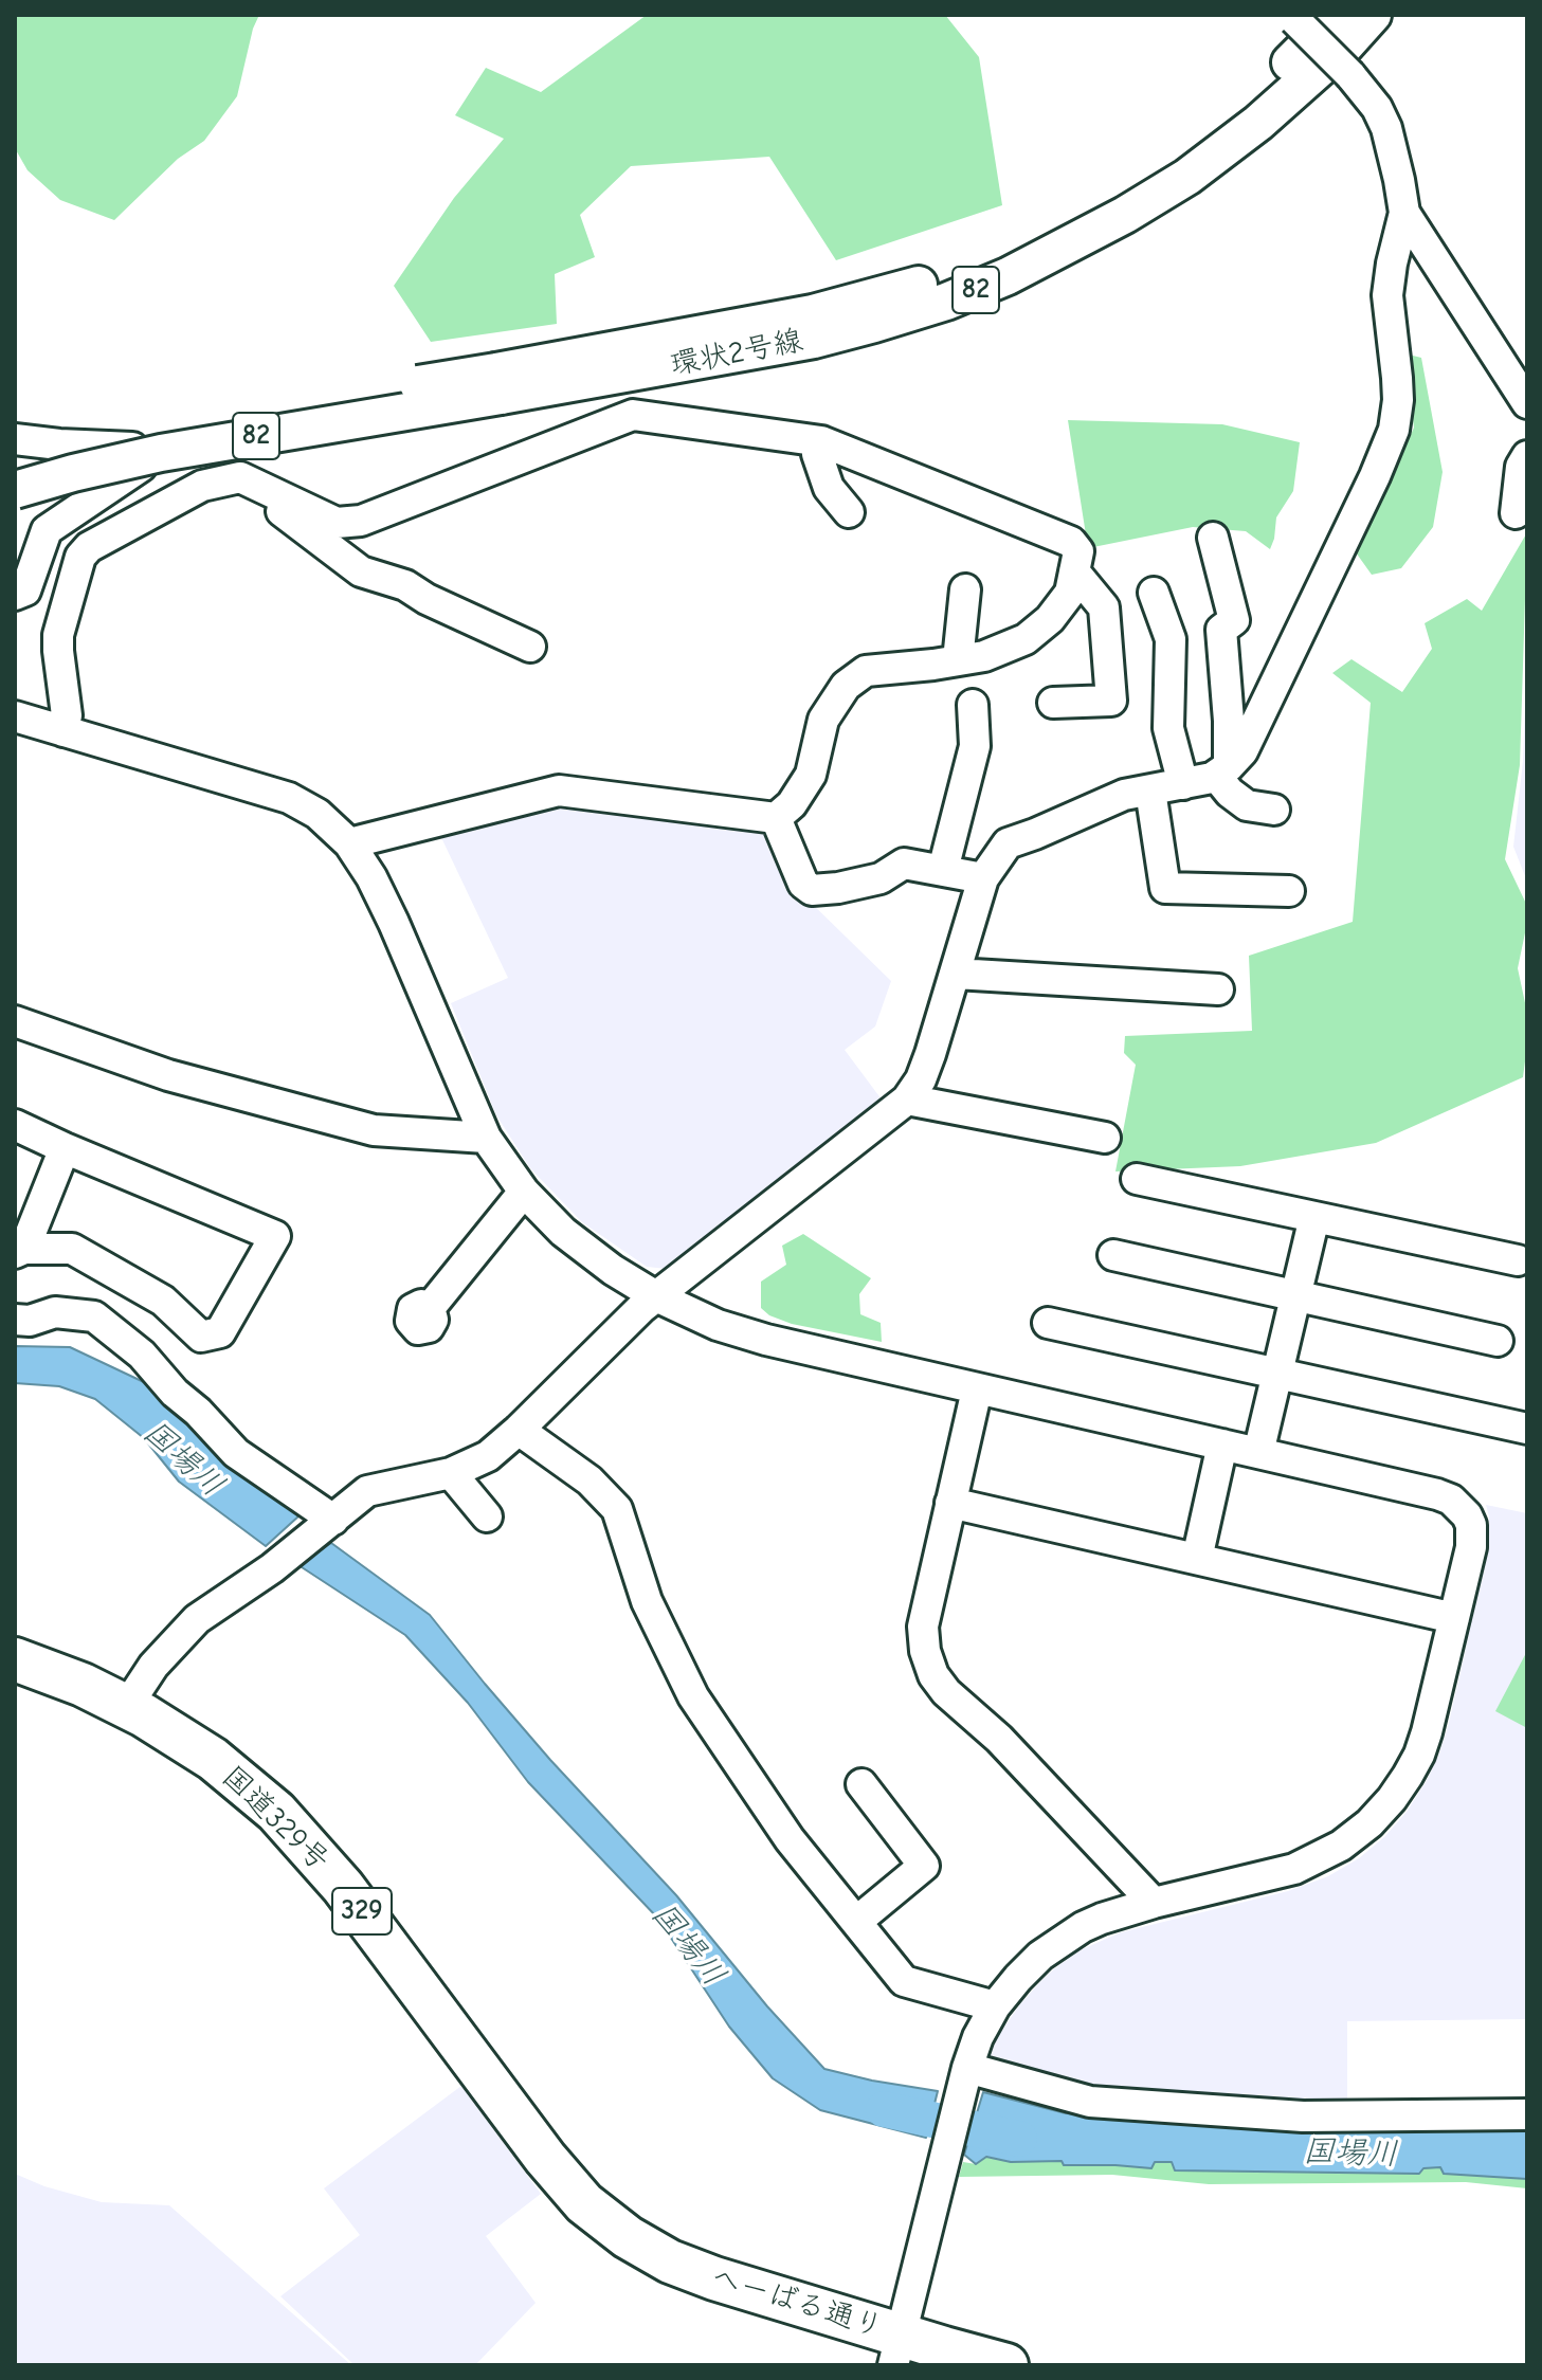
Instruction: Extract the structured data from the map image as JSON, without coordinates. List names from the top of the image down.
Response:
{
  "streets": {
    "highway": ["国道329号", "329", "へーばる通り"],
    "main road": ["82", "環状2号線"]
  },
  "crossings": [
    ["国道329号", "へーばる通り"]
  ],
  "water": ["国場川"]
}
